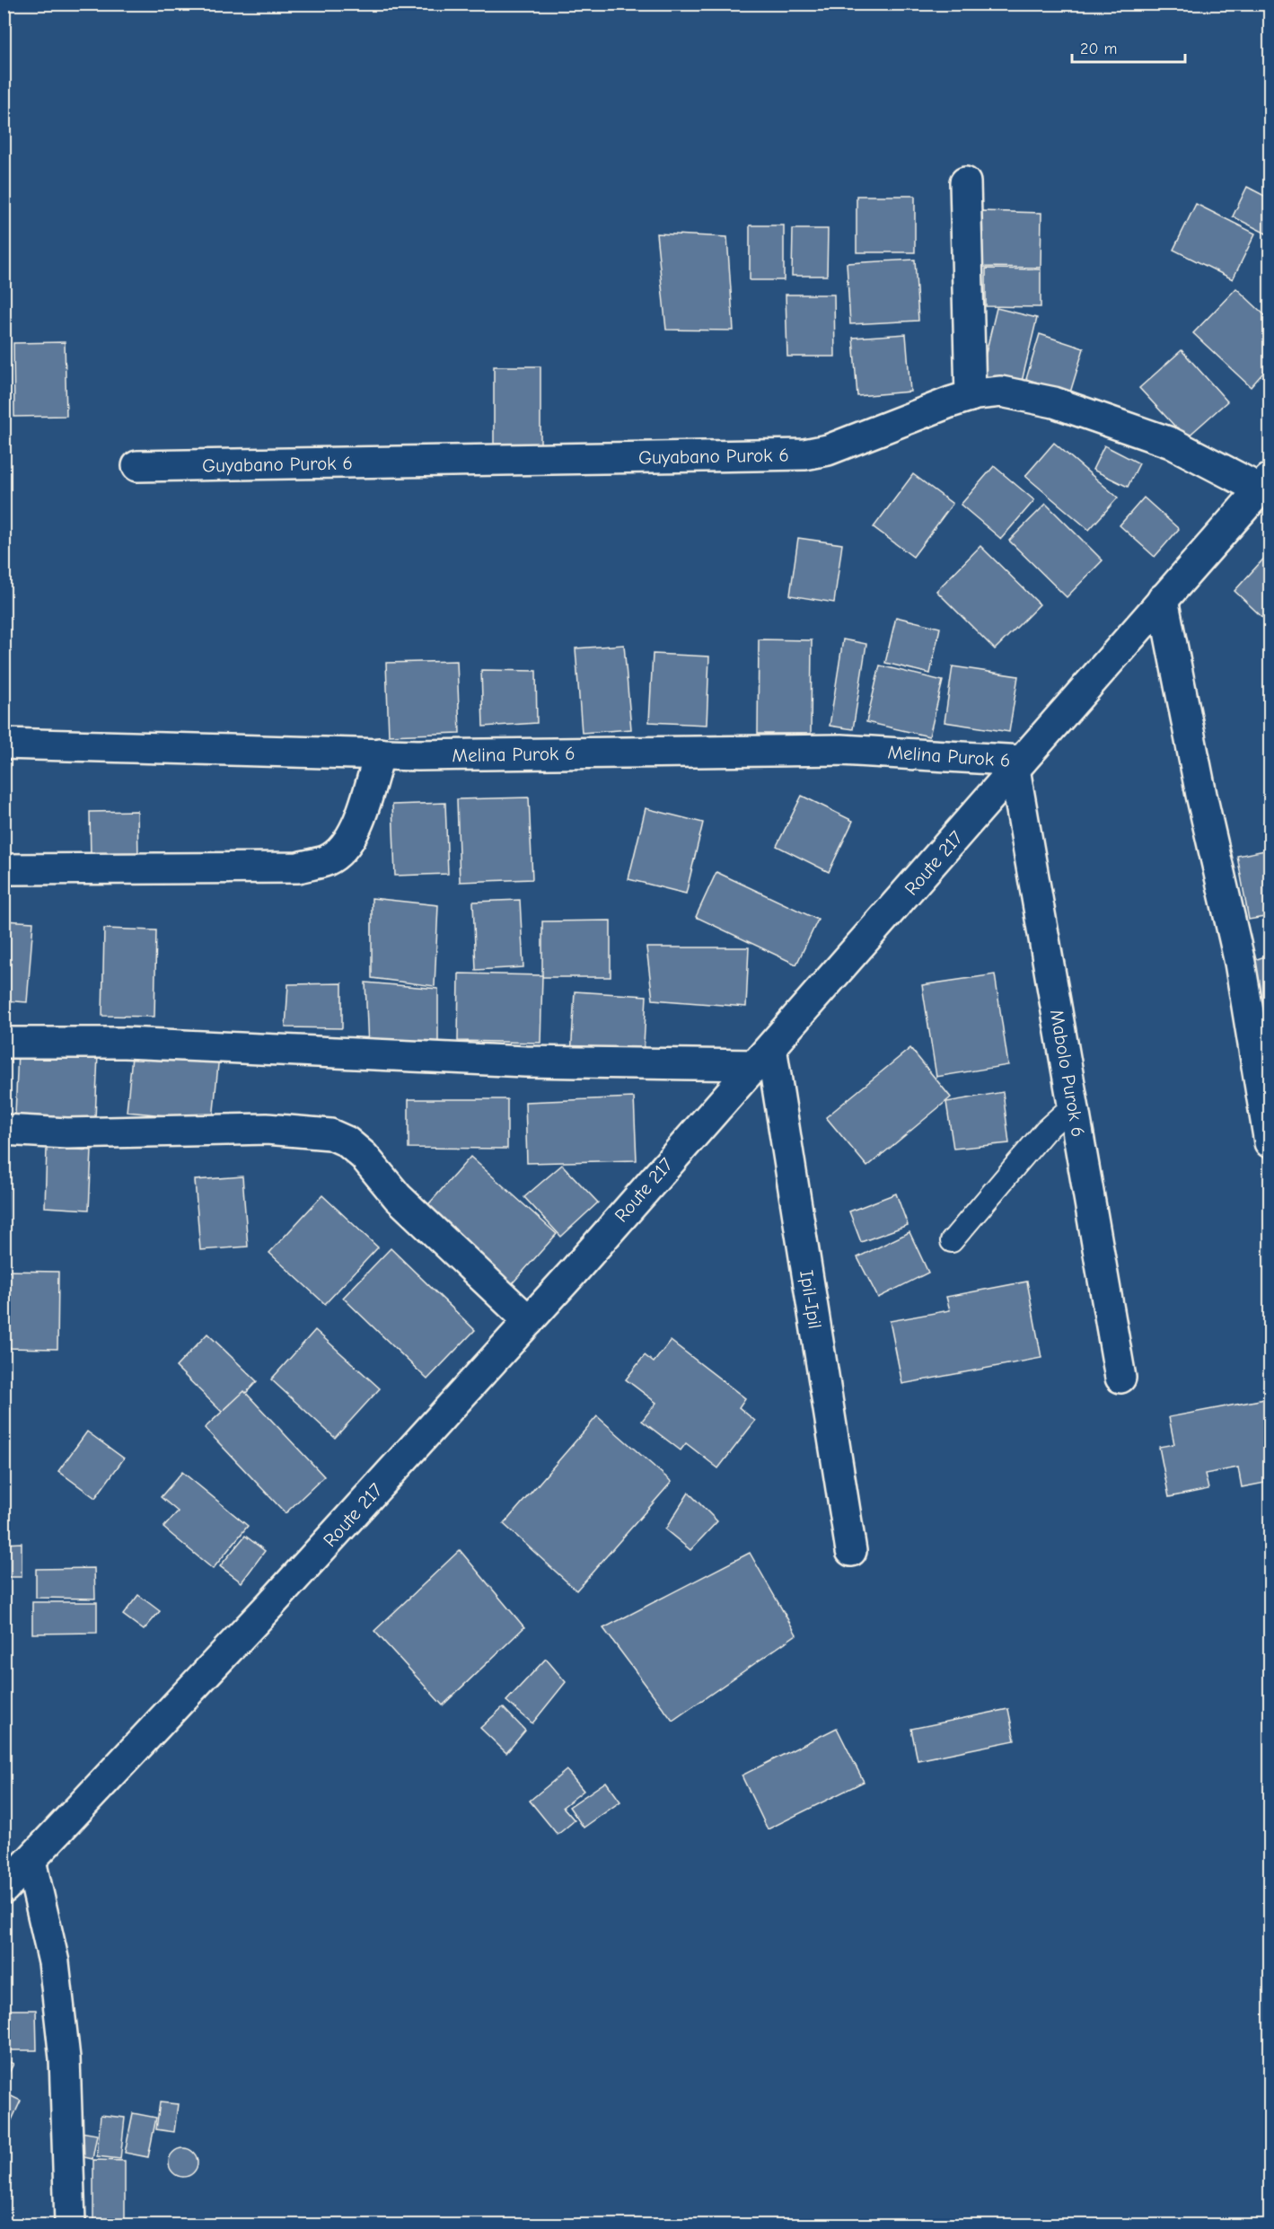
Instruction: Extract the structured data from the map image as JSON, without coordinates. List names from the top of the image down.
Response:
{
  "streets": {
    "street": [
      "Guyabano Purok 6",
      "Melina Purok 6",
      "Route 217",
      "Mabolo Purok 6",
      "Ipil-Ipil"
    ]
  },
  "crossings": [
    ["Guyabano Purok 6", "Route 217"],
    ["Melina Purok 6", "Route 217"],
    ["Melina Purok 6", "Mabolo Purok 6"],
    ["Route 217", "Mabolo Purok 6"],
    ["Route 217", "Ipil-Ipil"]
  ],
  "scale_bar": "20 m"
}
